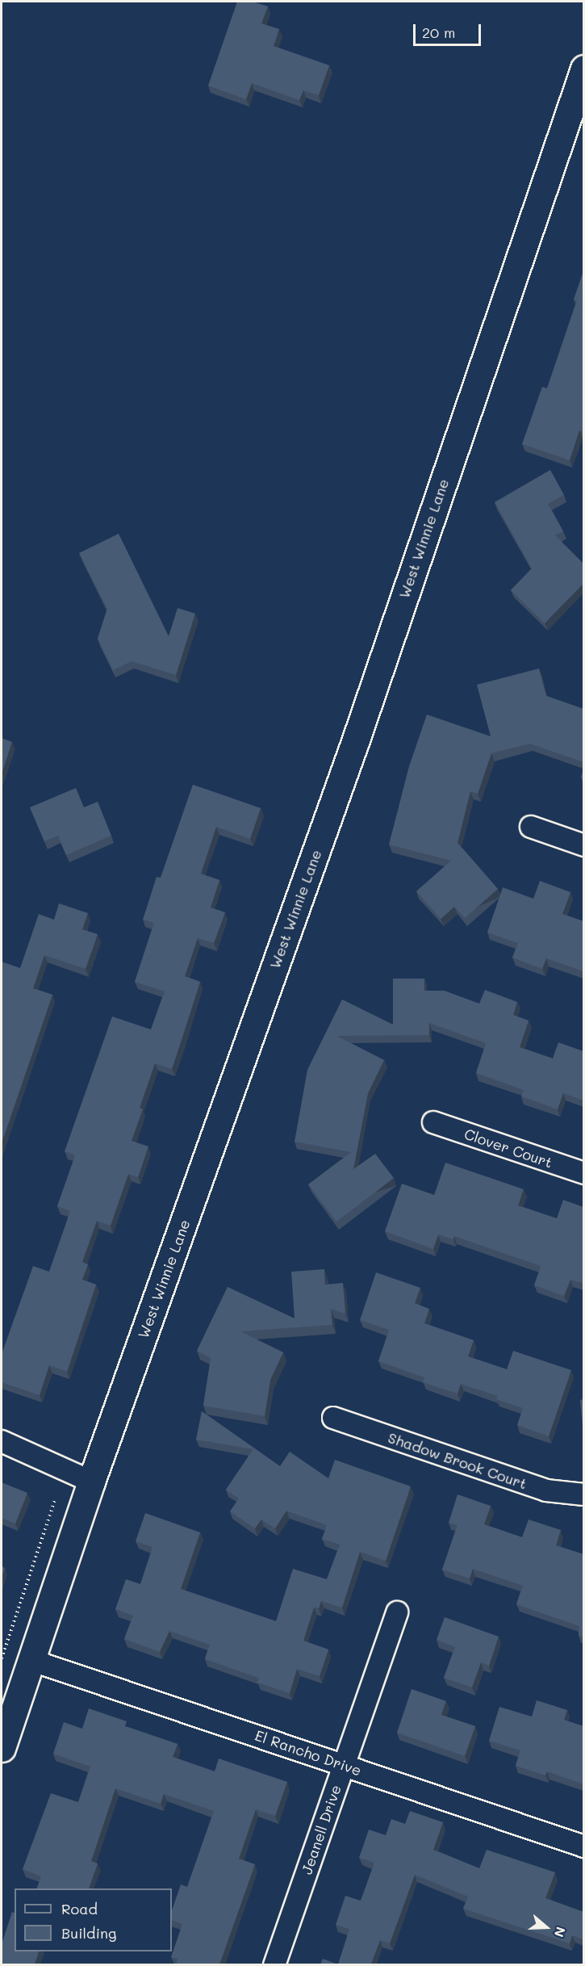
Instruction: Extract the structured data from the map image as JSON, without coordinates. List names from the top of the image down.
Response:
{
  "streets": {
    "street": [
      "West Winnie Lane",
      "Clover Court",
      "Shadow Brook Court",
      "El Rancho Drive",
      "Jeanell Drive"
    ]
  },
  "crossings": [
    ["West Winnie Lane", "El Rancho Drive"],
    ["El Rancho Drive", "Jeanell Drive"]
  ],
  "legend": ["Road", "Building"],
  "scale_bar": "20 m",
  "north": "right"
}
